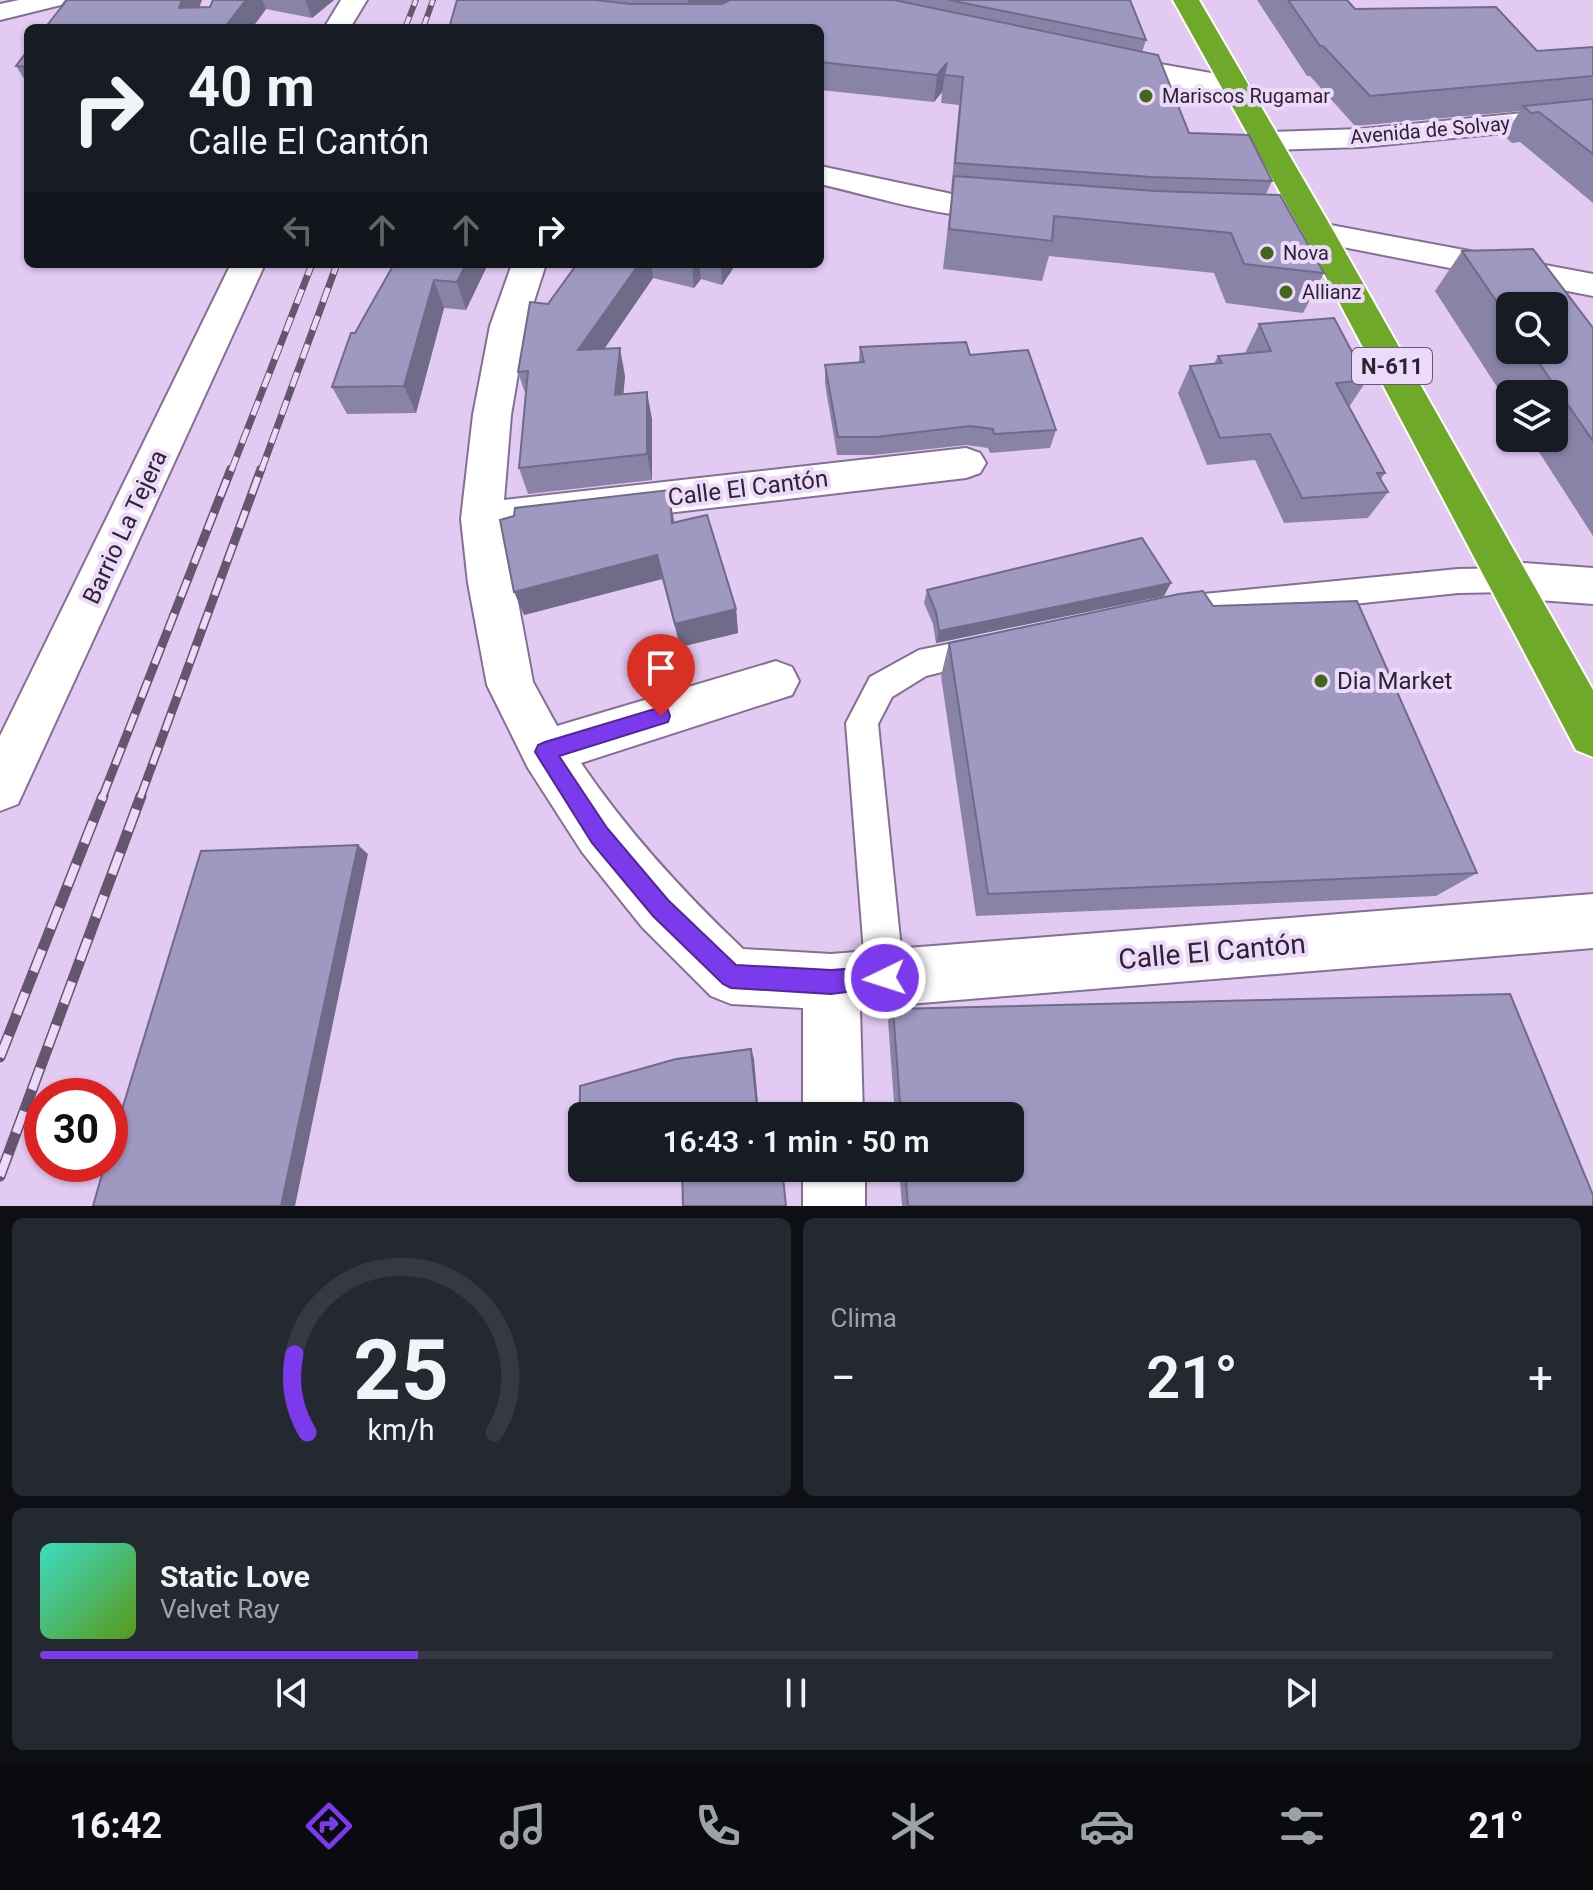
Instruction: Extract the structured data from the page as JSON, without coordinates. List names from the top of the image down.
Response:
{
  "streets": {
    "highway": ["N-611"],
    "street": ["Avenida de Solvay", "Calle El Cantón", "Barrio La Tejera"]
  },
  "crossings": [
    ["Avenida de Solvay", "N-611"]
  ],
  "places": [
    "Mariscos Rugamar",
    "Nova",
    "Allianz",
    "Dia Market"
  ],
  "page": {
    "turn": ["40 m", "Calle El Cantón"],
    "limit": "30",
    "trip": "16:43 · 1 min · 50 m",
    "tile": "Clima",
    "heat": ["−", "21°", "+"],
    "song": ["Static Love", "Velvet Ray"],
    "tabs": ["16:42", "21°"],
    "gauge": ["25", "km/h"]
  }
}
